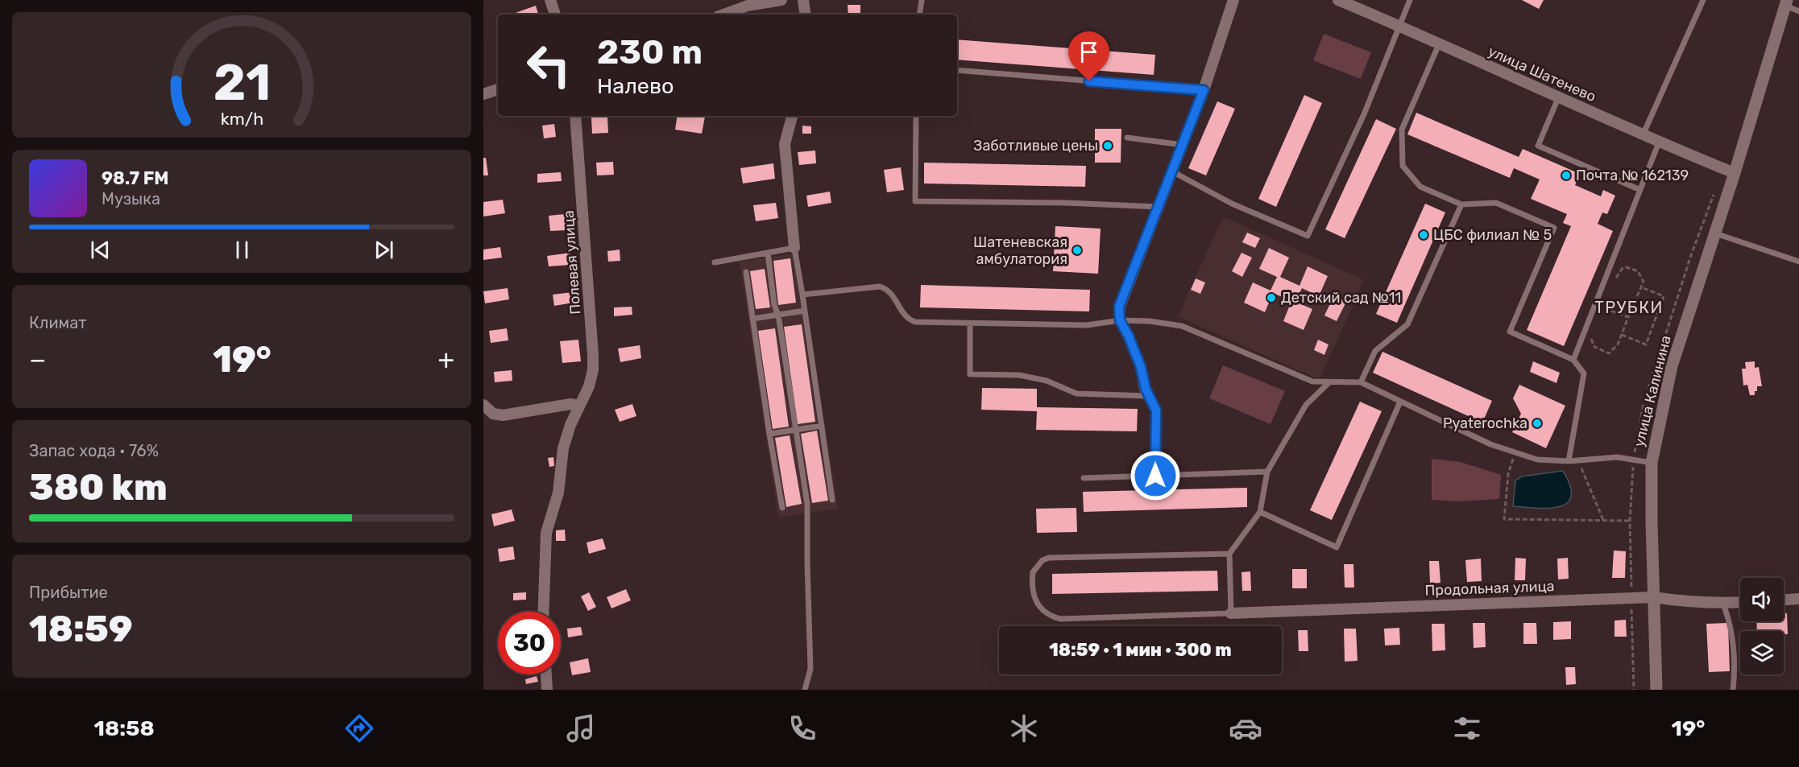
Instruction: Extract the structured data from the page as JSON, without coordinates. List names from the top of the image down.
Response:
{
  "streets": {
    "main road": ["улица Калинина"],
    "street": ["улица Шатенево", "Полевая улица", "Продольная улица"]
  },
  "crossings": [
    ["улица Шатенево", "улица Калинина"],
    ["улица Калинина", "Продольная улица"]
  ],
  "districts": ["ТРУБКИ"],
  "places": [
    "Заботливые цены",
    "Почта № 162139",
    "ЦБС филиал № 5",
    "Шатеневская амбулатория",
    "Детский сад №11",
    "Pyaterochka"
  ],
  "page": {
    "turn": ["230 m", "Налево"],
    "song": ["98.7 FM", "Музыка"],
    "tile": [
      "Климат",
      ["Запас хода · 76%", "380 km"],
      ["Прибытие", "18:59"]
    ],
    "heat": ["−", "19°", "+"],
    "limit": "30",
    "trip": "18:59 · 1 мин · 300 m",
    "tabs": ["18:58", "19°"],
    "gauge": ["21", "km/h"]
  }
}
